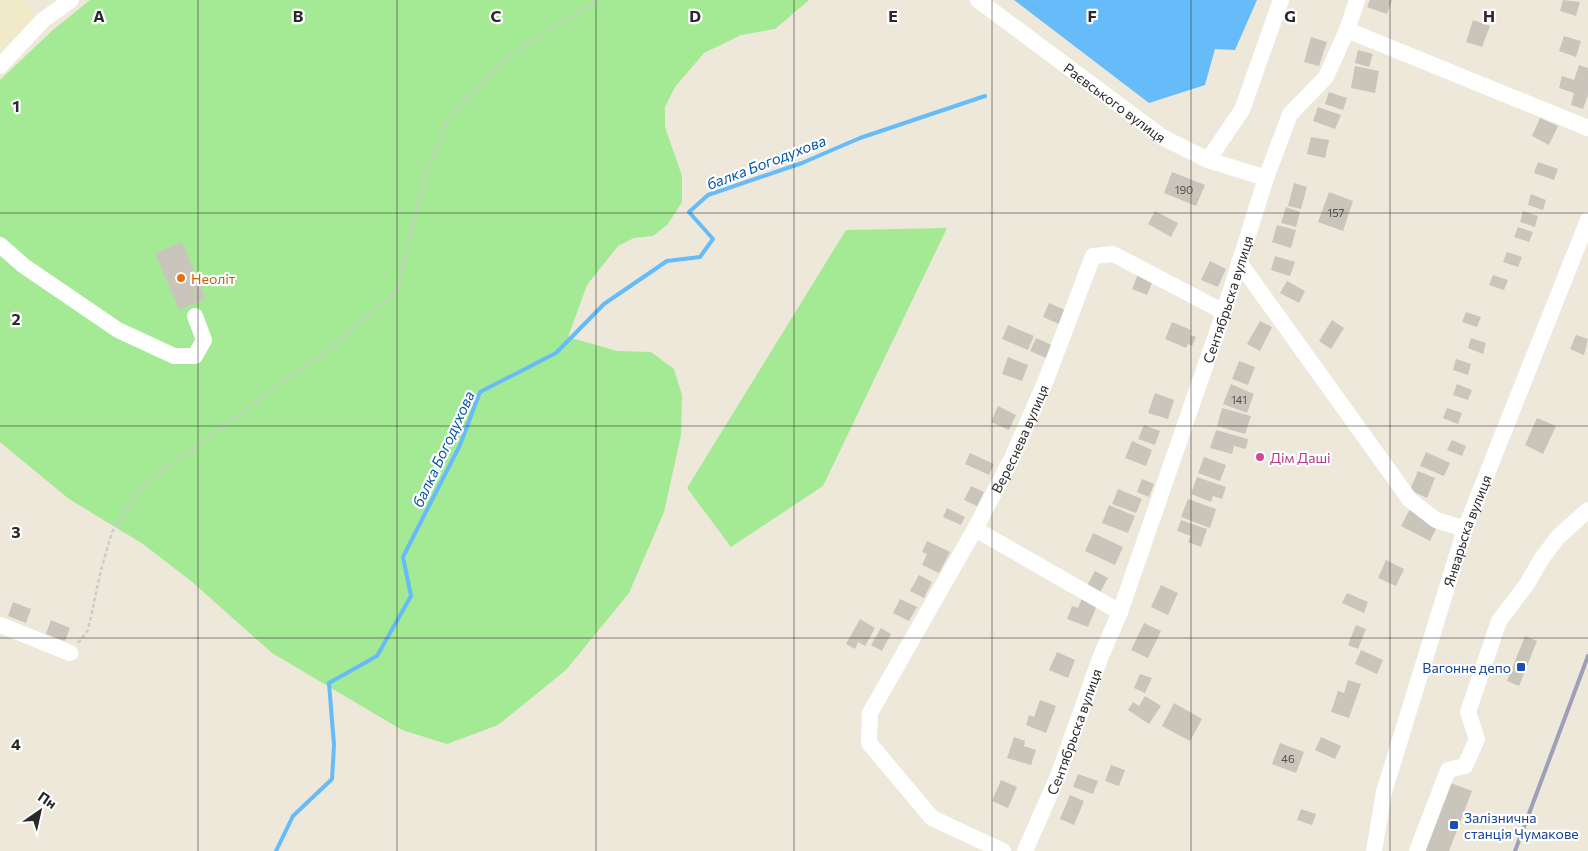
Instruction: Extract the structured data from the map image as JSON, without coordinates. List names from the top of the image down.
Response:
{
  "streets": {
    "street": [
      "Раєвського вулиця",
      "Сентябрьска вулиця",
      "Вереснева вулиця",
      "Январьска вулиця"
    ]
  },
  "crossings": [
    ["Раєвського вулиця", "Сентябрьска вулиця"],
    ["Сентябрьска вулиця", "Вереснева вулиця"]
  ],
  "water": ["балка Богодухова"],
  "places": {
    "other": ["Неоліт", "Дім Даші"],
    "transit": ["Вагонне депо", "Залізнична станція Чумакове"]
  },
  "house_numbers": [
    "190",
    "157",
    "141",
    "46"
  ],
  "north": "top right",
  "grid": {
    "columns": [
      "A",
      "B",
      "C",
      "D",
      "E",
      "F",
      "G",
      "H"
    ],
    "rows": [
      "1",
      "2",
      "3",
      "4"
    ]
  }
}
